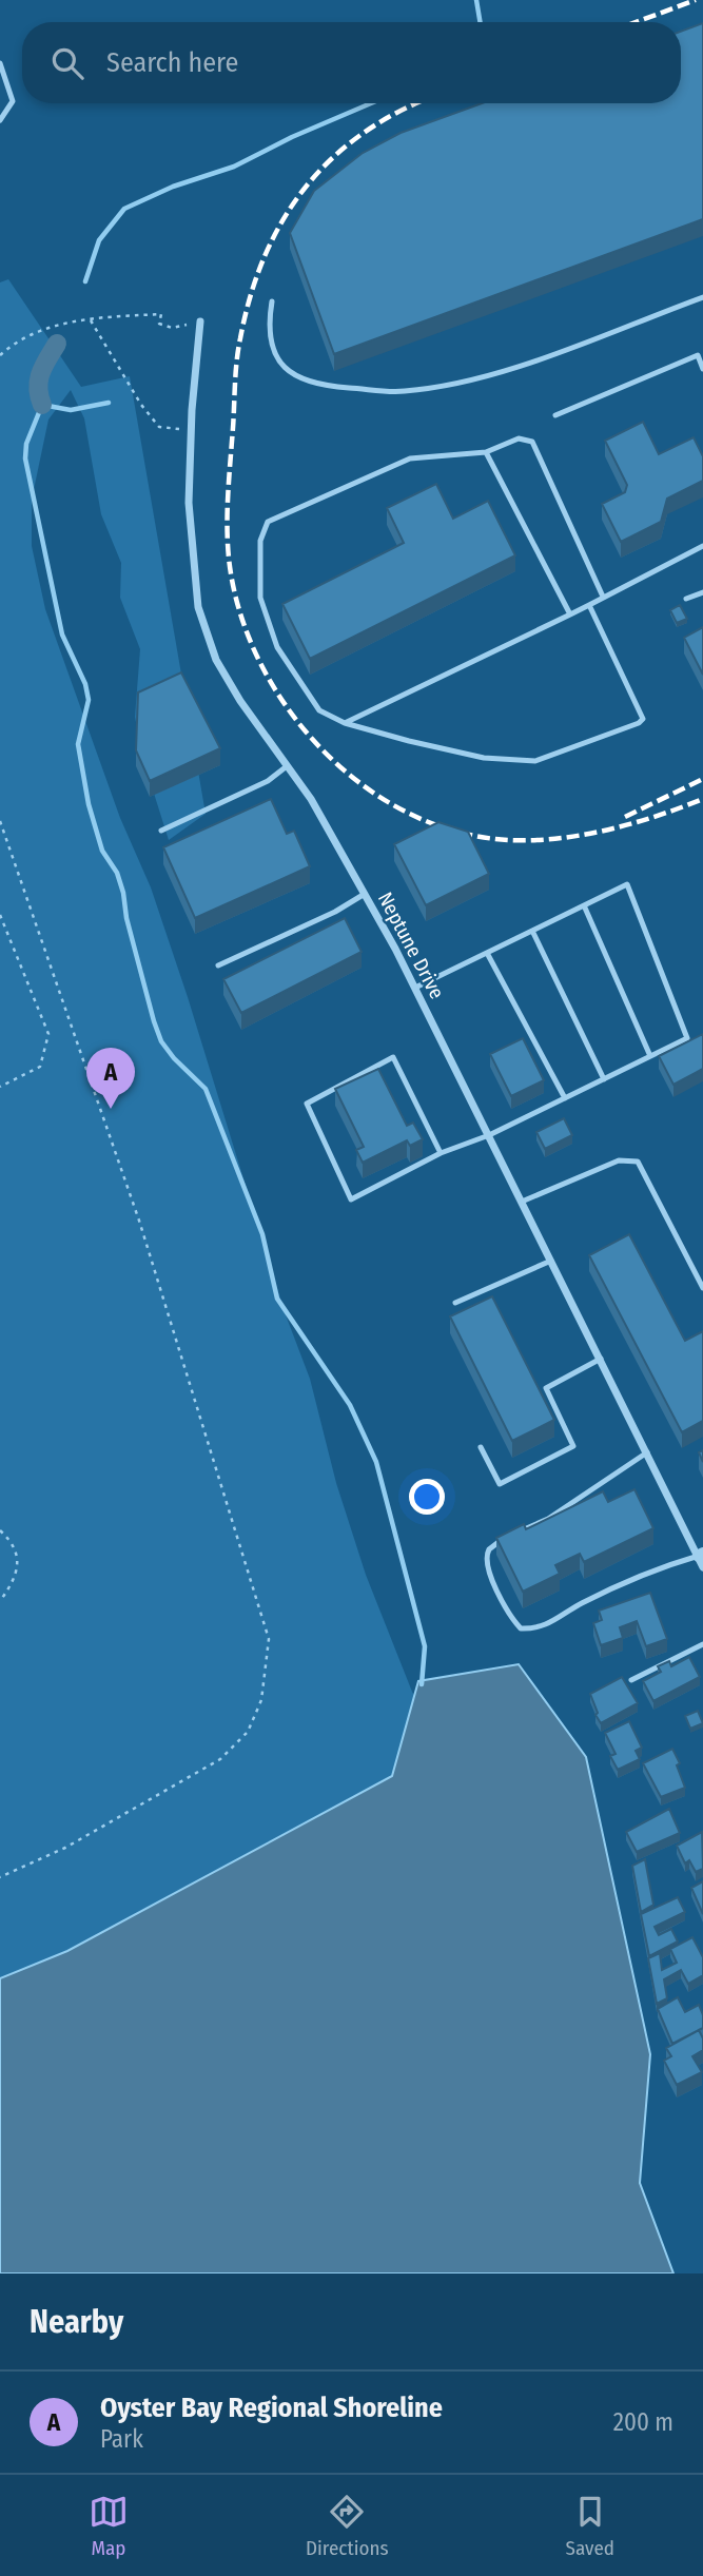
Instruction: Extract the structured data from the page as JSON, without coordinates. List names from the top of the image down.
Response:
{
  "streets": {
    "street": ["Neptune Drive"]
  },
  "page": {
    "search": "Search here",
    "pins": "A",
    "heading": "Nearby",
    "list": [
      {
        "mark": "A",
        "name": "Oyster Bay Regional Shoreline",
        "note": "Park",
        "value": "200 m"
      }
    ],
    "nav": ["Map", "Directions", "Saved"]
  }
}
